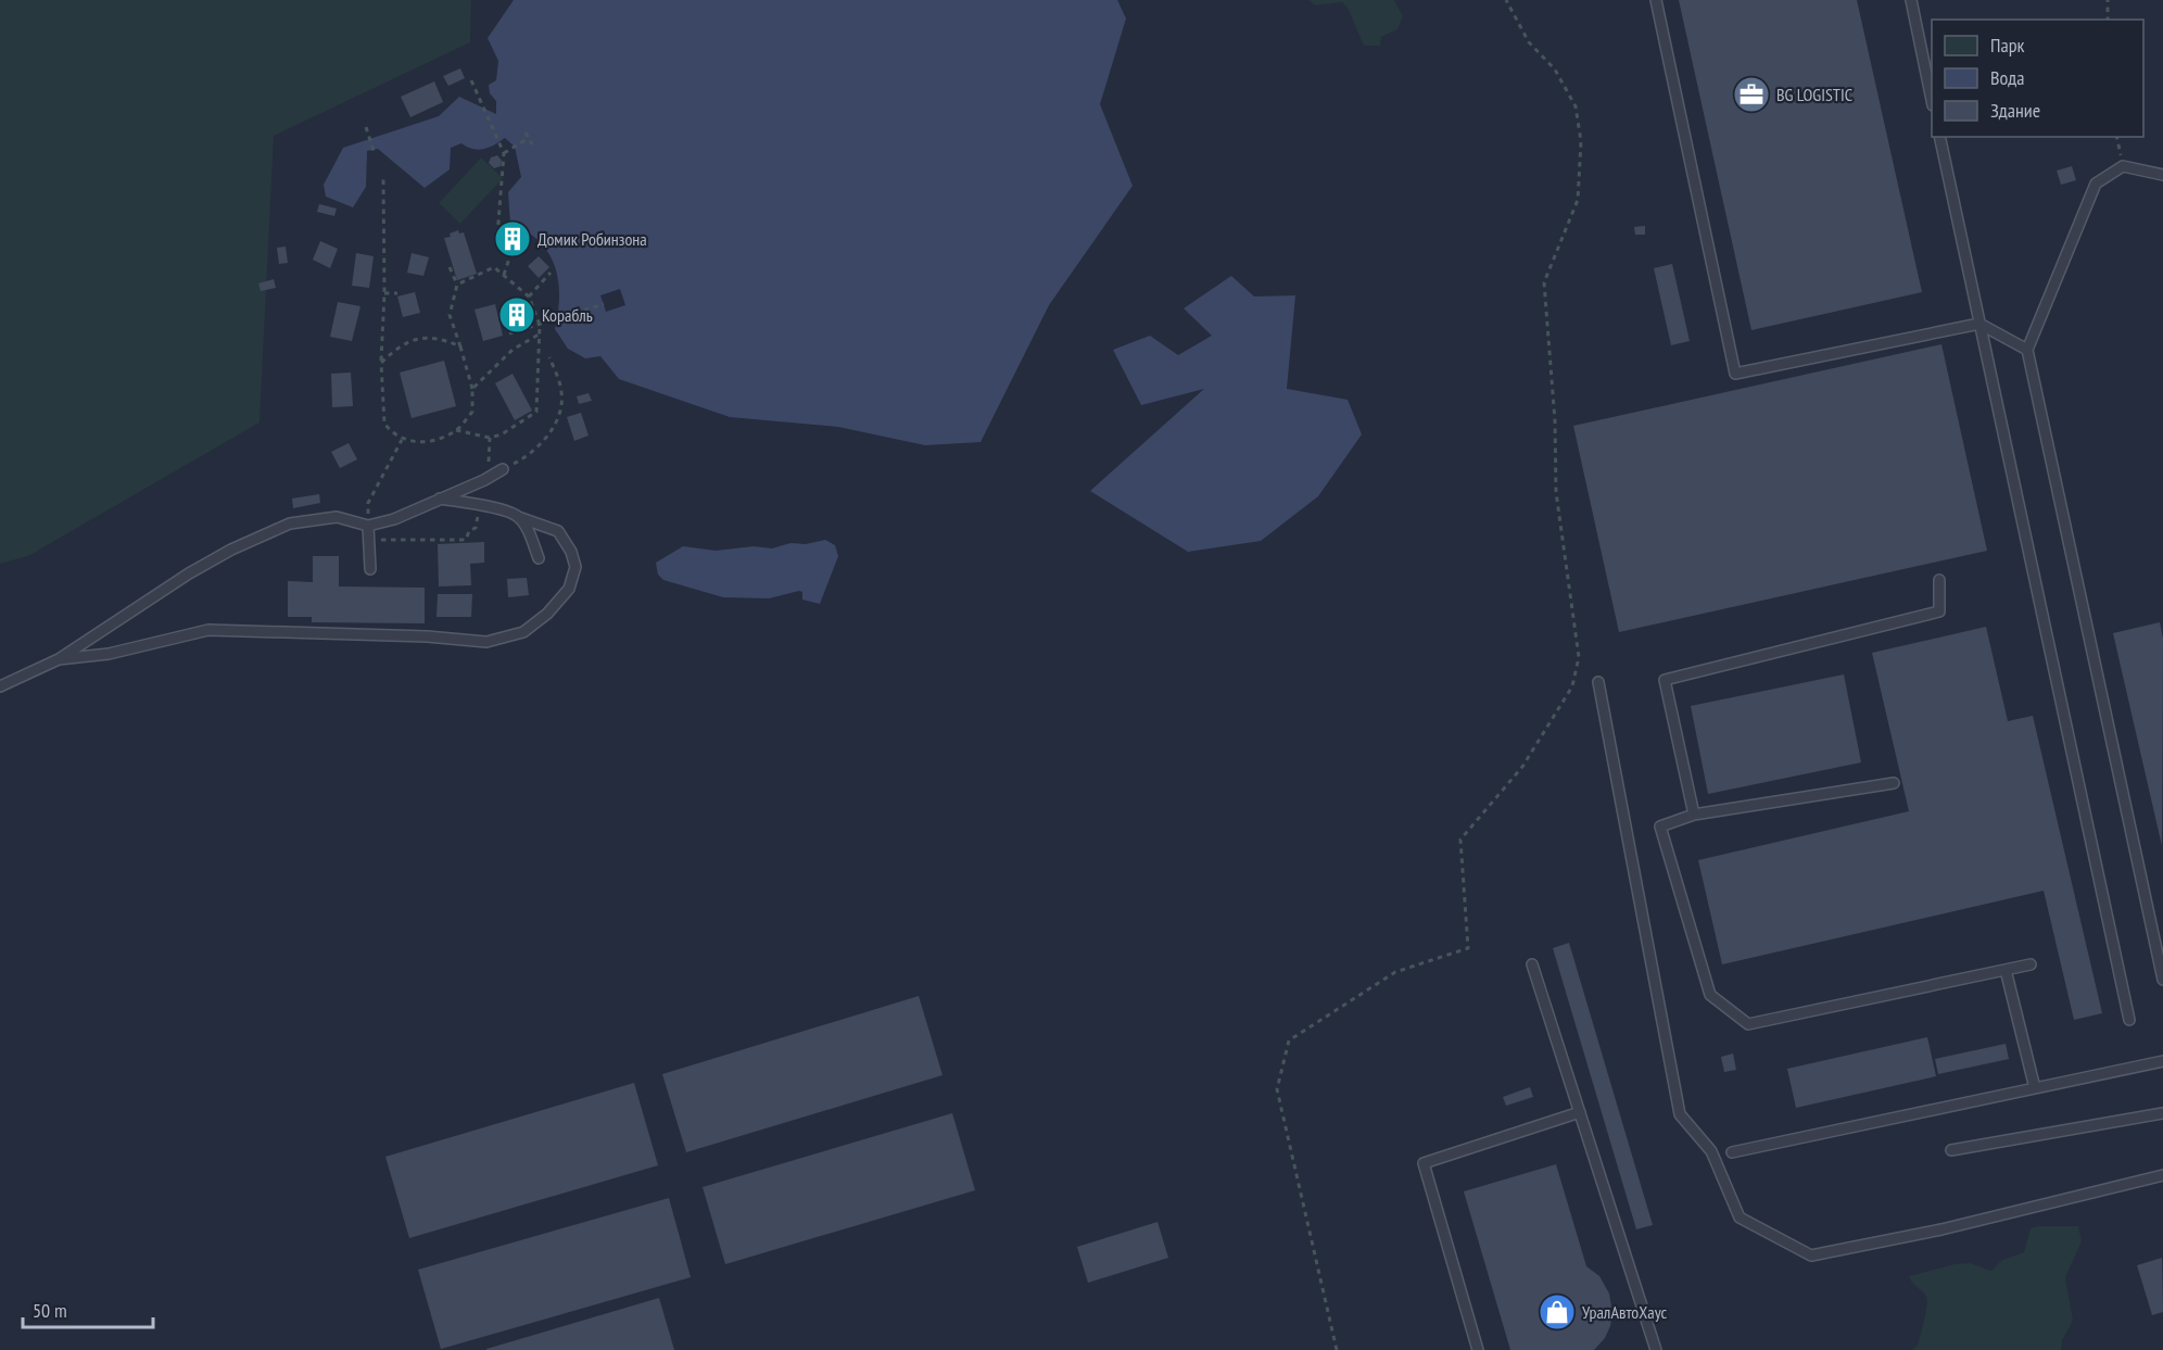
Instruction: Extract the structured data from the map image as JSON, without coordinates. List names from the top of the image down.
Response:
{
  "places": {
    "office": ["BG LOGISTIC"],
    "building": ["Домик Робинзона", "Корабль"],
    "shop": ["УралАвтоХаус"]
  },
  "legend": ["Парк", "Вода", "Здание"],
  "scale_bar": "50 m"
}
